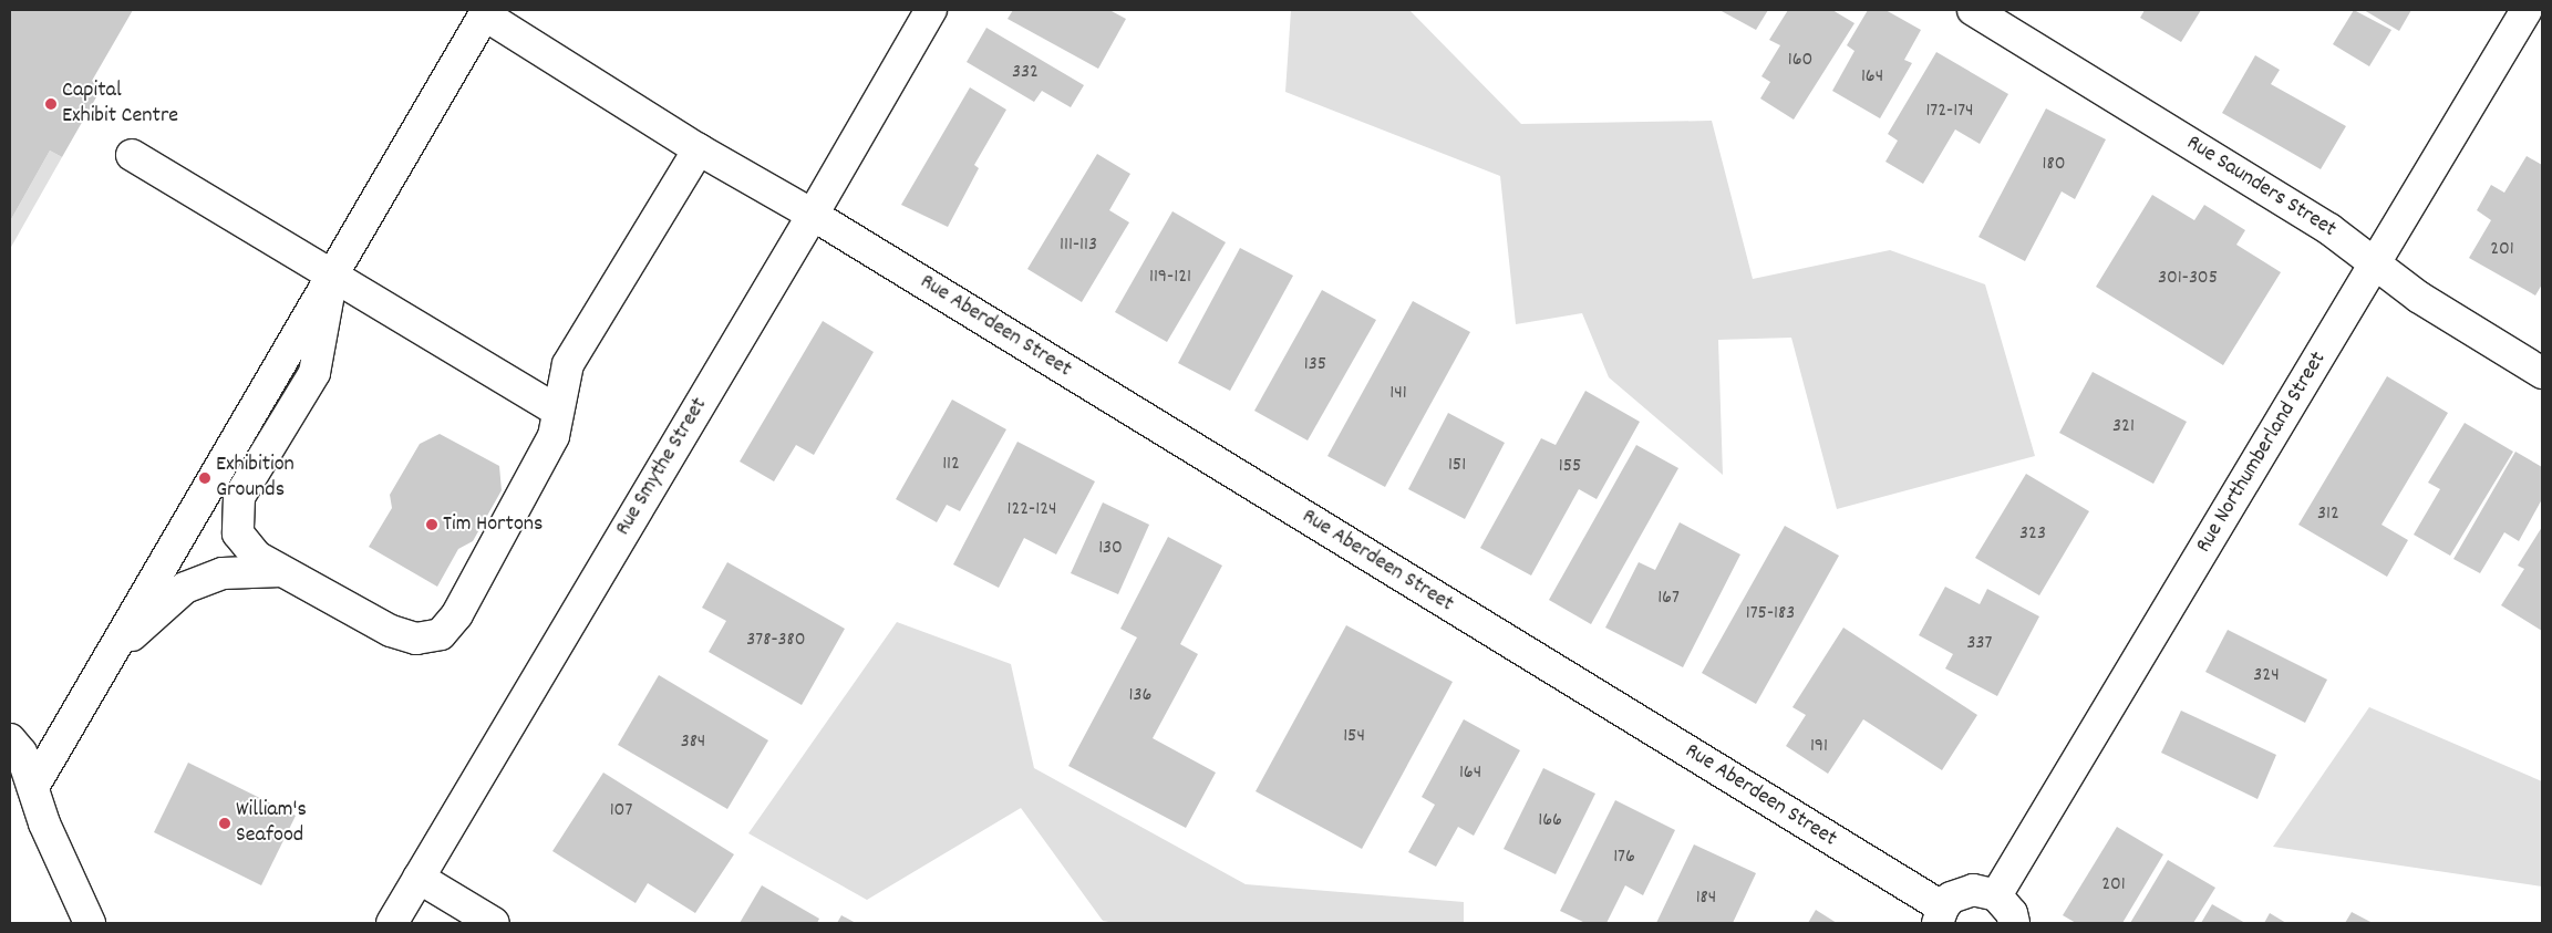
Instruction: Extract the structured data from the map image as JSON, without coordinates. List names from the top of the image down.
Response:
{
  "streets": {
    "street": [
      "Rue Saunders Street",
      "Rue Aberdeen Street",
      "Rue Northumberland Street",
      "Rue Smythe Street"
    ]
  },
  "crossings": [
    ["Rue Saunders Street", "Rue Northumberland Street"],
    ["Rue Aberdeen Street", "Rue Smythe Street"]
  ],
  "places": [
    "Capital Exhibit Centre",
    "Exhibition Grounds",
    "Tim Hortons",
    "William's Seafood"
  ],
  "house_numbers": [
    "160",
    "332",
    "164",
    "172-174",
    "180",
    "111-113",
    "201",
    "119-121",
    "301-305",
    "135",
    "141",
    "321",
    "112",
    "151",
    "155",
    "122-124",
    "312",
    "323",
    "130",
    "167",
    "175-183",
    "378-380",
    "337",
    "324",
    "136",
    "154",
    "384",
    "191",
    "164",
    "107",
    "166",
    "176",
    "201",
    "184"
  ]
}
